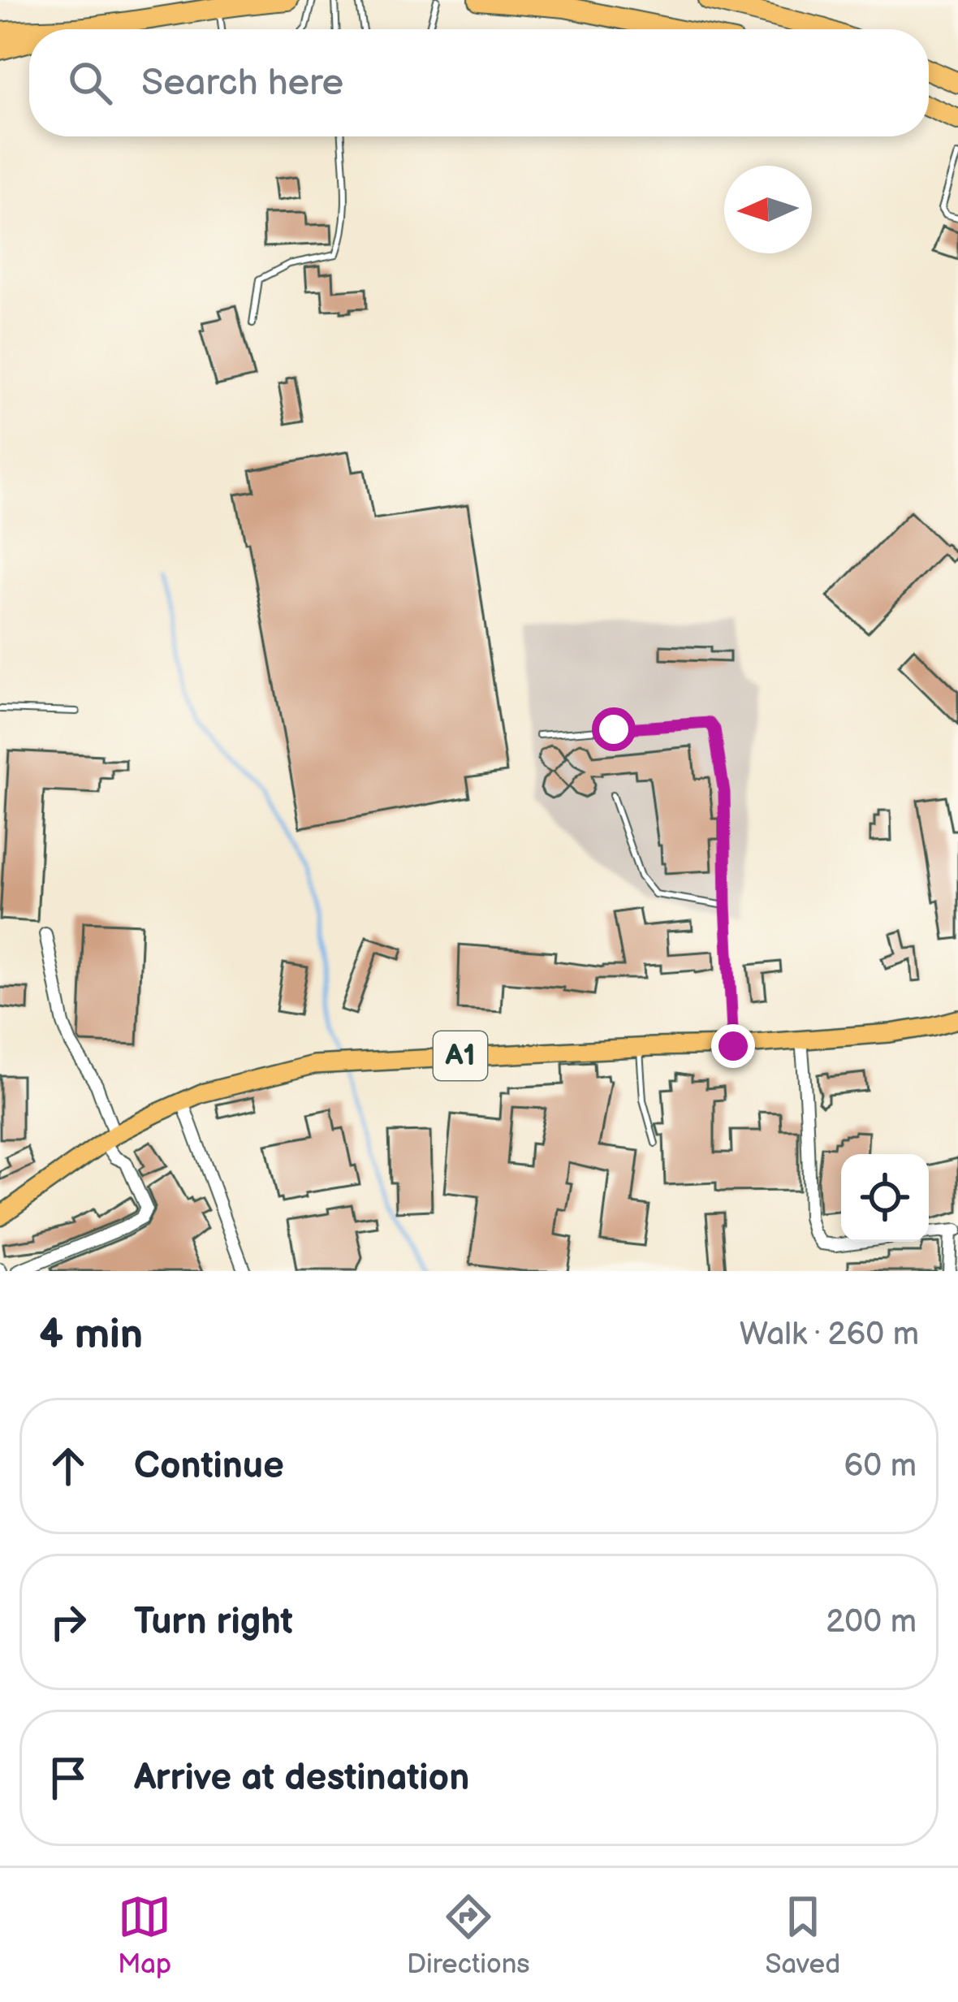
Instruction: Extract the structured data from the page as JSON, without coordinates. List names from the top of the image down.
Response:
{
  "streets": {
    "highway": ["A1"]
  },
  "north": "left",
  "page": {
    "search": "Search here",
    "heading": ["4 min", "Walk · 260 m"],
    "list": [
      ["Continue", "60 m"],
      ["Turn right", "200 m"],
      "Arrive at destination"
    ],
    "nav": ["Map", "Directions", "Saved"]
  }
}
